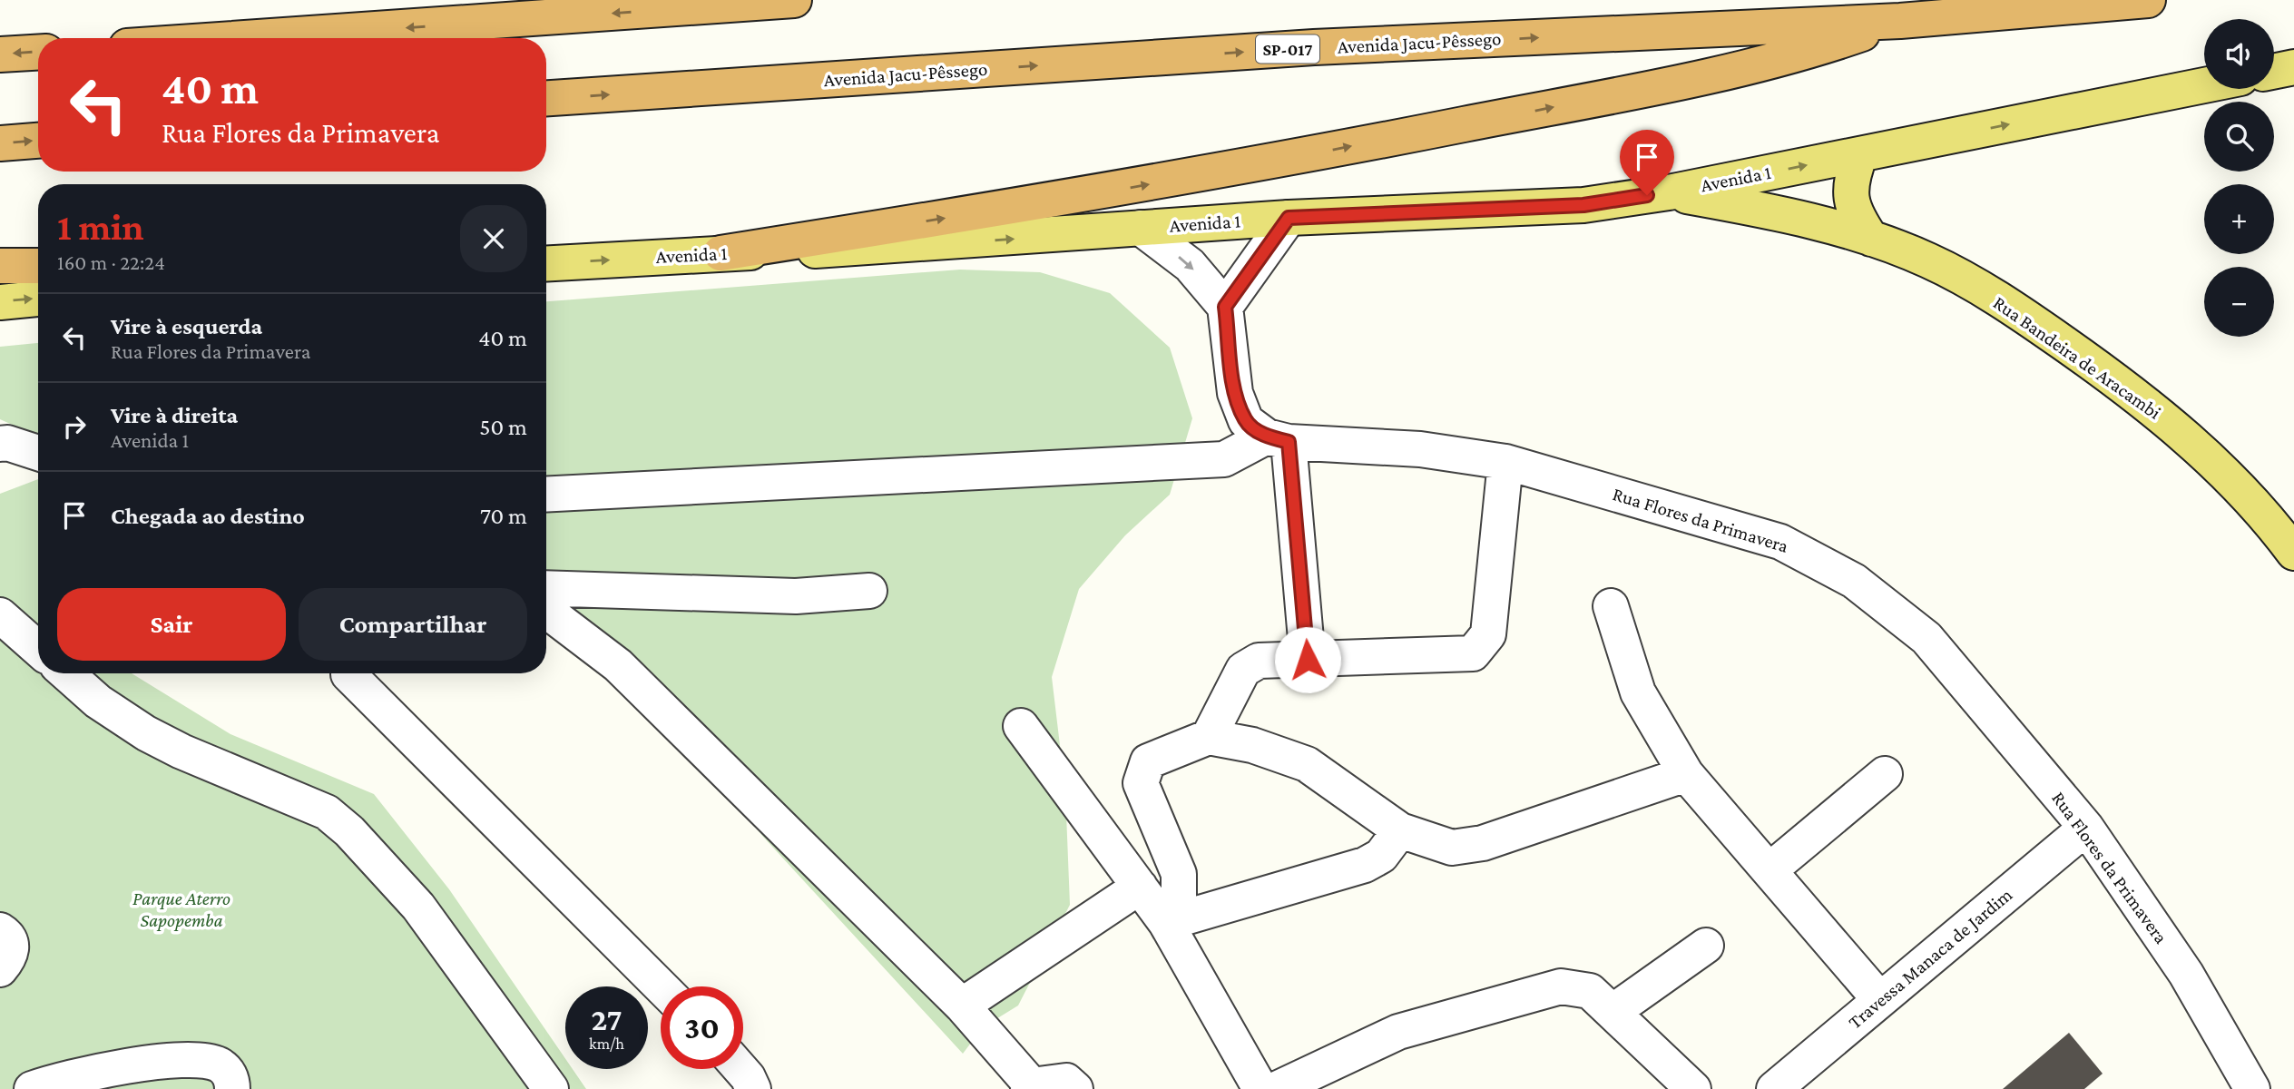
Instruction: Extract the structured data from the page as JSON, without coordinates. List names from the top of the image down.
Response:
{
  "streets": {
    "highway": ["Avenida Jacu-Pêssego", "SP-017"],
    "main road": ["Avenida 1", "Rua Bandeira de Aracambi"],
    "street": ["Rua Flores da Primavera", "Travessa Manaca de Jardim"]
  },
  "crossings": [
    ["Avenida 1", "Rua Bandeira de Aracambi"],
    ["Rua Flores da Primavera", "Travessa Manaca de Jardim"]
  ],
  "one_way": ["Avenida 1"],
  "parks": ["Parque Aterro Sapopemba"],
  "page": {
    "map_buttons": ["+", "−"],
    "turn": ["40 m", "Rua Flores da Primavera"],
    "heading": ["1 min", "160 m · 22:24"],
    "list": [
      {
        "name": "Vire à esquerda",
        "note": "Rua Flores da Primavera",
        "value": "40 m"
      },
      {
        "name": "Vire à direita",
        "note": "Avenida 1",
        "value": "50 m"
      },
      {
        "name": "Chegada ao destino",
        "value": "70 m"
      }
    ],
    "buttons": ["Sair", "Compartilhar"],
    "speed": "27 km/h",
    "limit": "30"
  }
}
